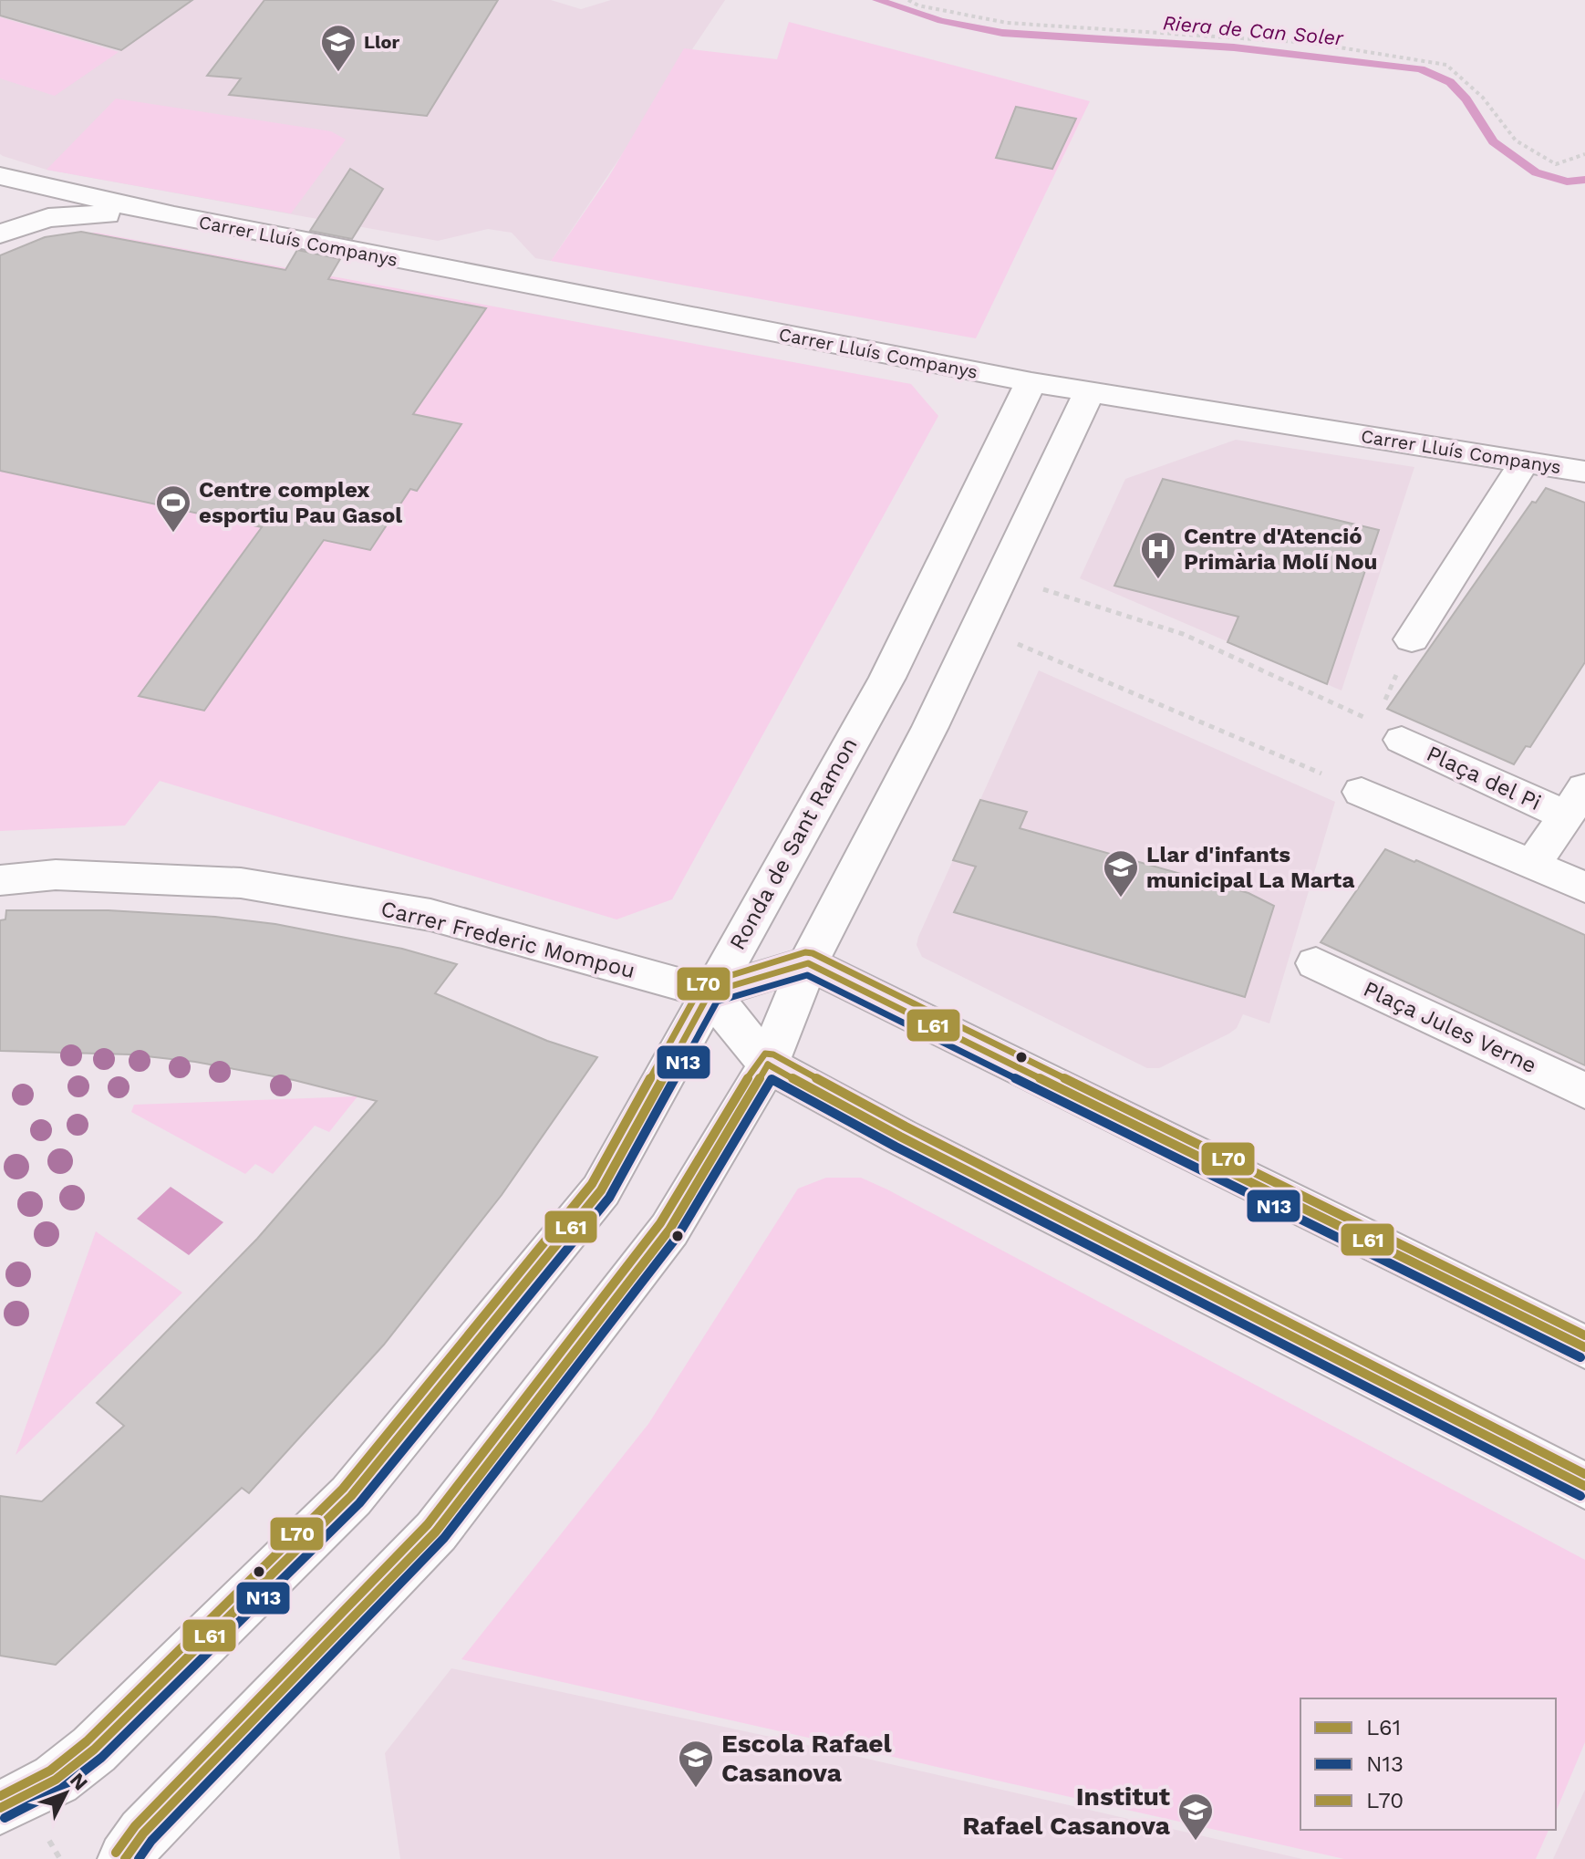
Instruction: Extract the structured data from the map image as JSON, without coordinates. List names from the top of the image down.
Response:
{
  "streets": {
    "street": [
      "Carrer Lluís Companys",
      "Plaça del Pi",
      "Ronda de Sant Ramon",
      "Carrer Frederic Mompou",
      "Plaça Jules Verne"
    ]
  },
  "crossings": [
    ["Carrer Lluís Companys", "Ronda de Sant Ramon"],
    ["Ronda de Sant Ramon", "Carrer Frederic Mompou"]
  ],
  "water": ["Riera de Can Soler"],
  "places": {
    "school or university": [
      "Llor",
      "Llar d'infants municipal La Marta",
      "Escola Rafael Casanova",
      "Institut Rafael Casanova"
    ],
    "sports": ["Centre complex esportiu Pau Gasol"],
    "hospital": ["Centre d'Atenció Primària Molí Nou"]
  },
  "lines": ["transit line L70", "transit line L61", "transit line N13"],
  "legend": ["L61", "N13", "L70"],
  "north": "top right"
}
